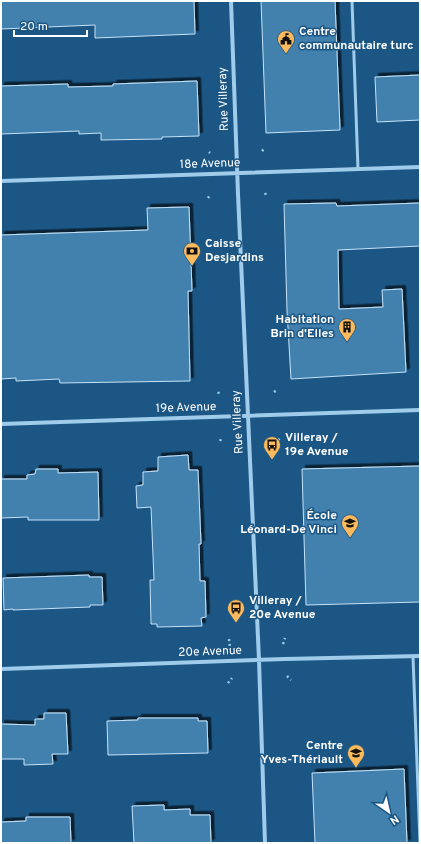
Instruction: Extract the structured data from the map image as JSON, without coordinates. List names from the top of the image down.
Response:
{
  "streets": {
    "street": [
      "Rue Villeray",
      "18e Avenue",
      "19e Avenue",
      "20e Avenue"
    ]
  },
  "crossings": [
    ["Rue Villeray", "18e Avenue"],
    ["Rue Villeray", "19e Avenue"],
    ["Rue Villeray", "20e Avenue"]
  ],
  "places": {
    "public building": ["Centre communautaire turc"],
    "bank": ["Caisse Desjardins"],
    "building": ["Habitation Brin d'Elles"],
    "bus stop": ["Villeray / 19e Avenue", "Villeray / 20e Avenue"],
    "school or university": ["École Léonard-De Vinci", "Centre Yves-Thériault"]
  },
  "scale_bar": "20 m",
  "north": "bottom right"
}
